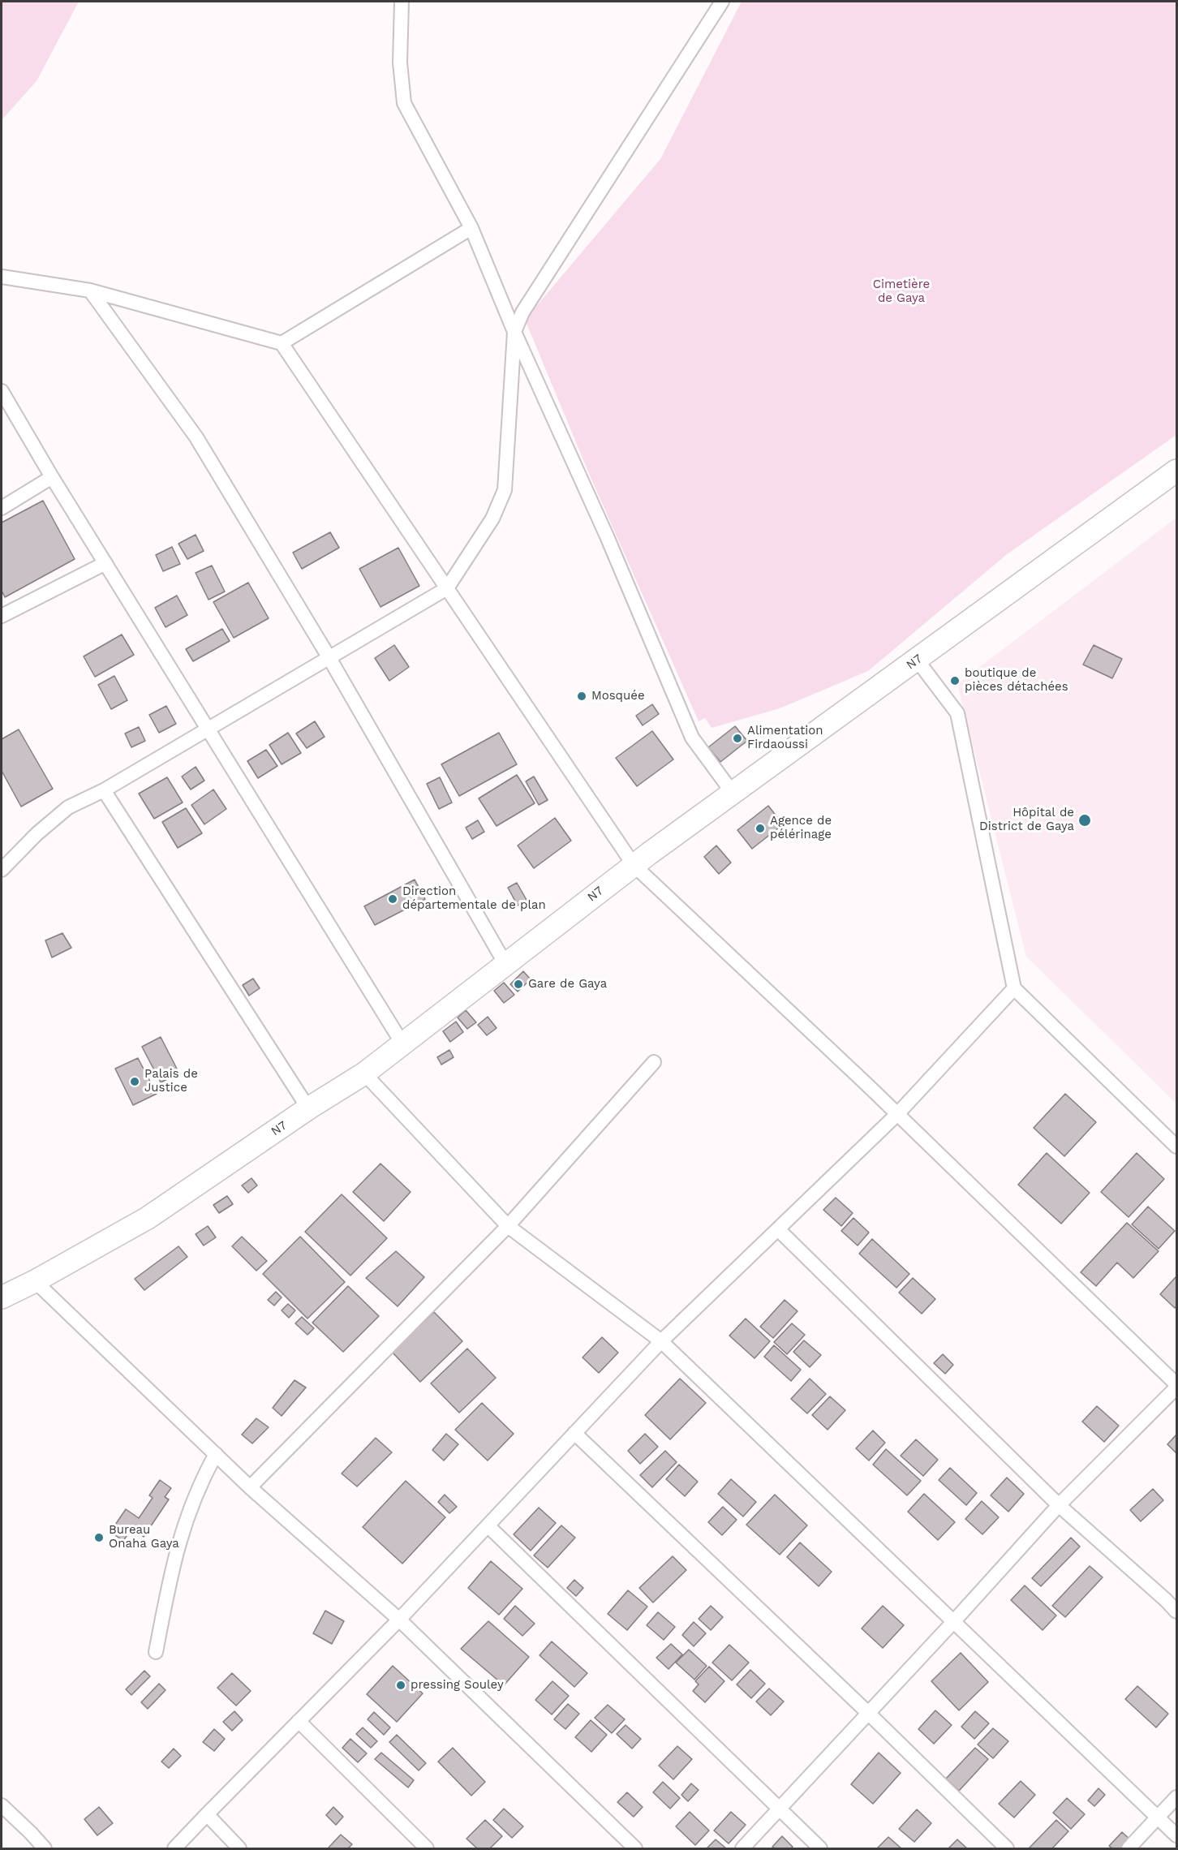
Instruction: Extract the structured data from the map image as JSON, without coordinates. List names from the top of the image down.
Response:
{
  "streets": {
    "main road": ["N7"]
  },
  "parks": ["Cimetière de Gaya"],
  "places": [
    "boutique de pièces détachées",
    "Mosquée",
    "Alimentation Firdaoussi",
    "Hôpital de District de Gaya",
    "Agence de pélérinage",
    "Direction départementale de plan",
    "Gare de Gaya",
    "Palais de Justice",
    "Bureau Onaha Gaya",
    "pressing Souley"
  ]
}
